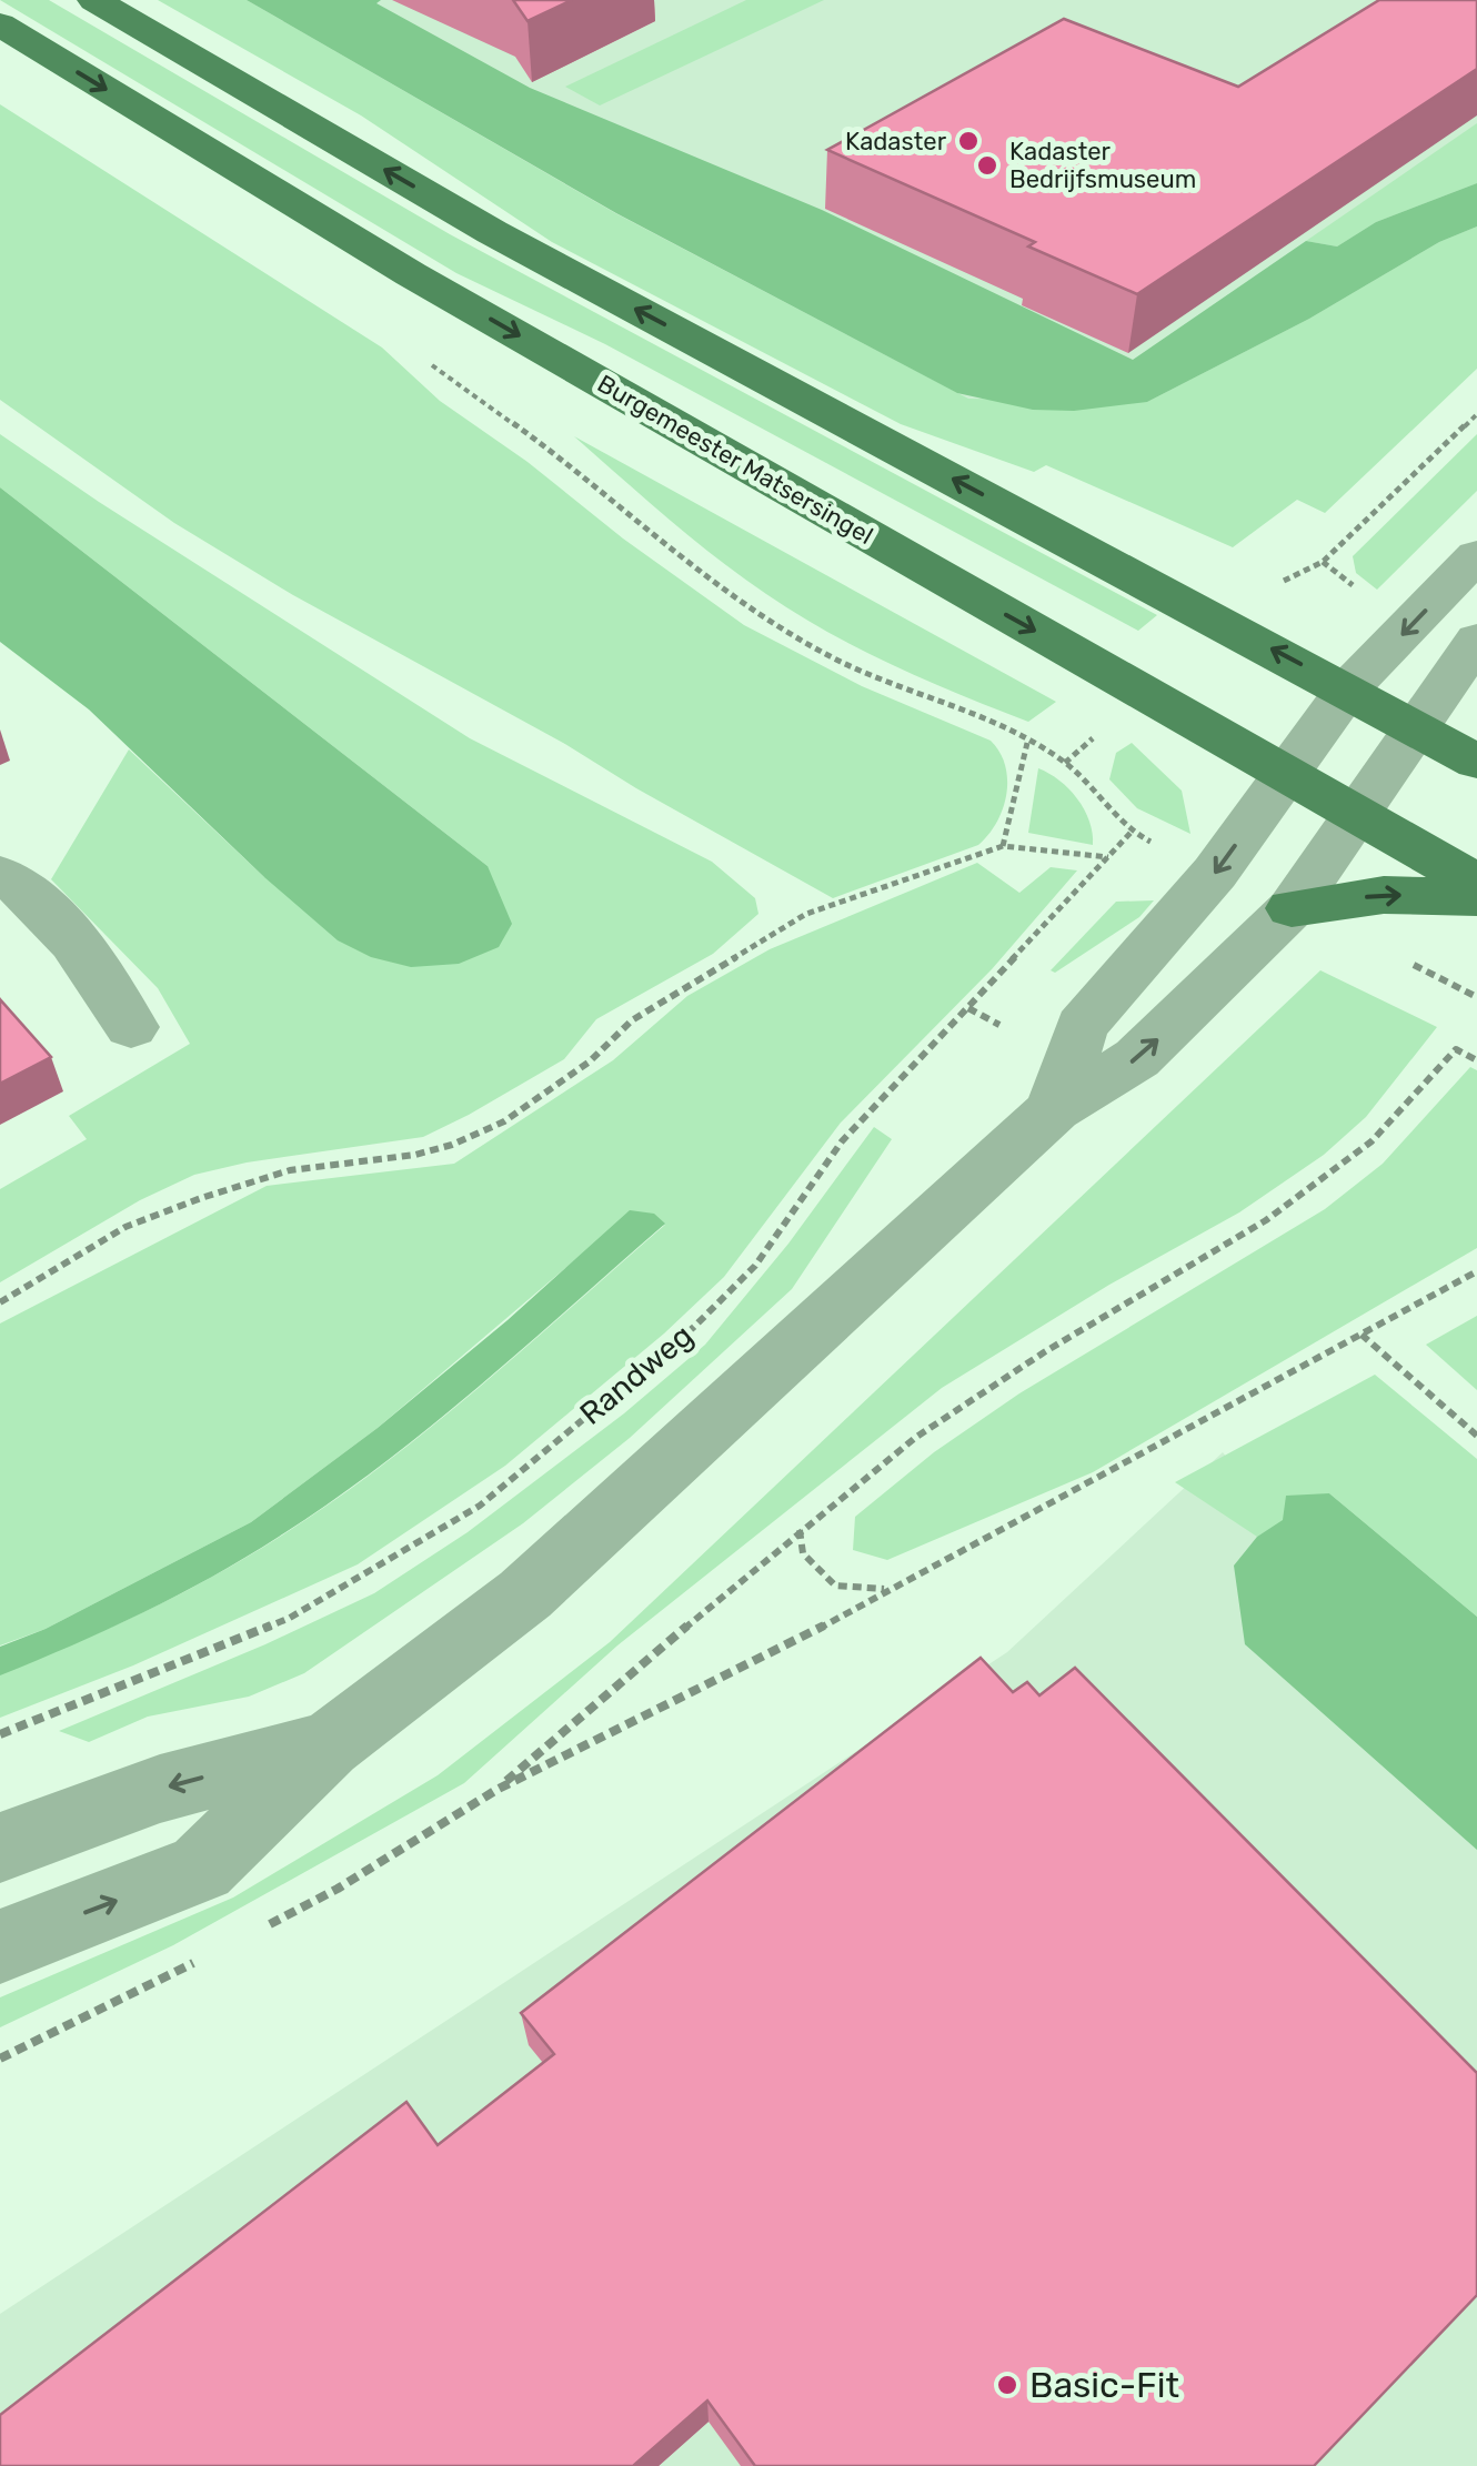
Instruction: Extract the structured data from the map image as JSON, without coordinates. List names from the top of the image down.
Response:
{
  "streets": {
    "main road": ["Burgemeester Matsersingel"],
    "path": ["Randweg"]
  },
  "places": ["Kadaster", "Kadaster Bedrijfsmuseum", "Basic-Fit"]
}
